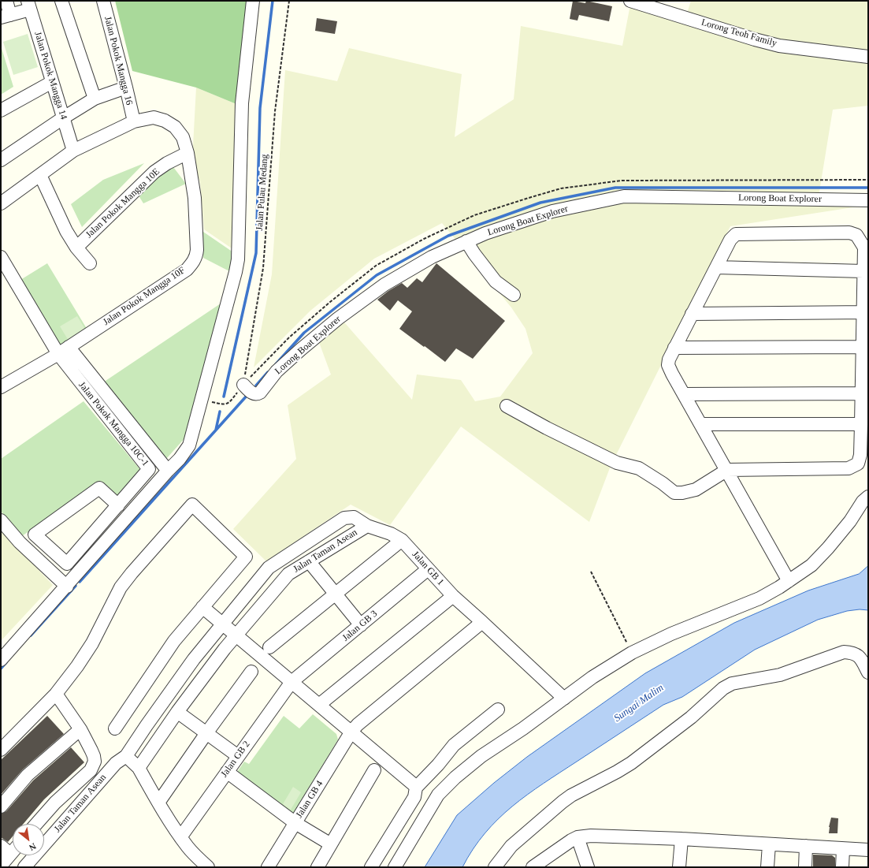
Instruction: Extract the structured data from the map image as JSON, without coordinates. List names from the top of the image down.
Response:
{
  "streets": {
    "street": [
      "Lorong Teoh Family",
      "Jalan Pokok Mangga 16",
      "Jalan Pokok Mangga 14",
      "Lorong Boat Explorer",
      "Jalan Pokok Mangga 10E",
      "Jalan Pokok Mangga 10F",
      "Jalan Pokok Mangga 10C-1",
      "Jalan Taman Asean",
      "Jalan GB 1",
      "Jalan GB 3",
      "Jalan GB 2",
      "Jalan GB 4"
    ],
    "path": ["Jalan Pulau Medang"]
  },
  "crossings": [
    ["Jalan Pokok Mangga 16", "Jalan Pokok Mangga 10F"],
    ["Jalan Pokok Mangga 14", "Jalan Pokok Mangga 10F"],
    ["Jalan Pulau Medang", "Lorong Boat Explorer"],
    ["Jalan Pokok Mangga 10E", "Jalan Pokok Mangga 10F"],
    ["Jalan Pokok Mangga 10F", "Jalan Pokok Mangga 10C-1"],
    ["Jalan Taman Asean", "Jalan GB 1"],
    ["Jalan GB 1", "Jalan GB 3"],
    ["Jalan GB 1", "Jalan GB 4"],
    ["Jalan GB 3", "Jalan GB 2"]
  ],
  "water": ["Sungai Malim"],
  "north": "bottom right"
}
